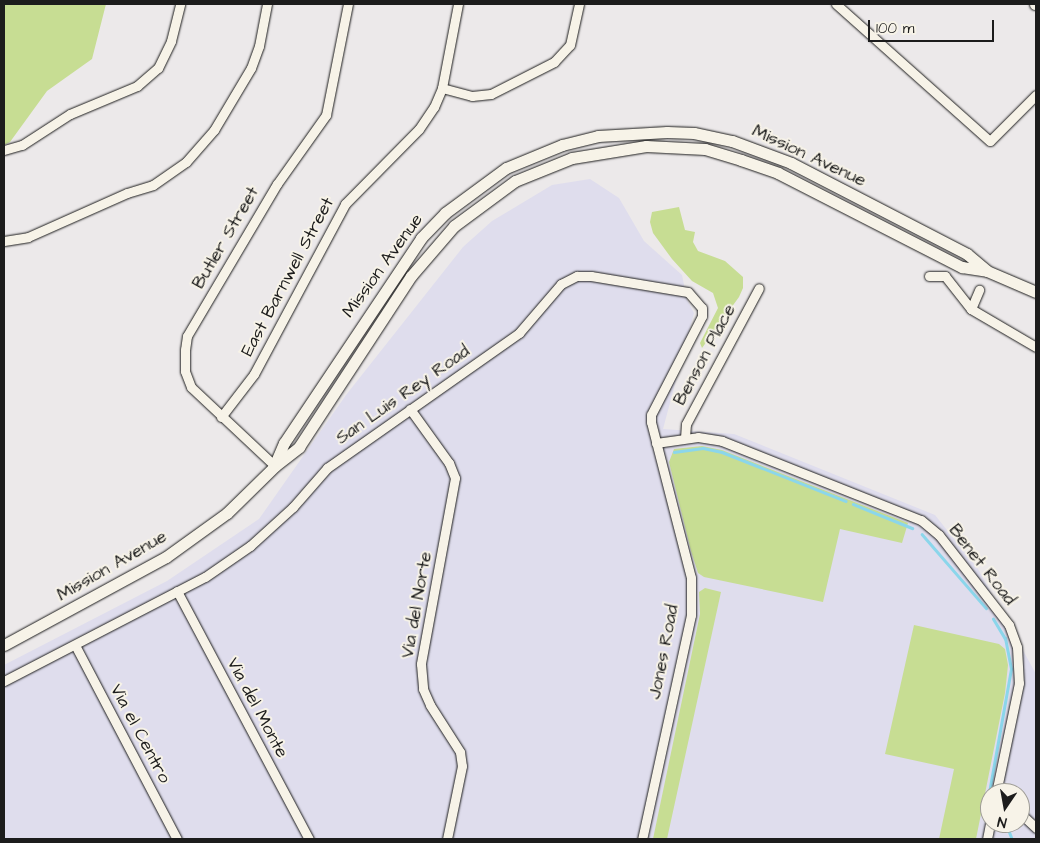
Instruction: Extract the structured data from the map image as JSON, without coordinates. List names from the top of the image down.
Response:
{
  "streets": {
    "main road": ["Mission Avenue"],
    "street": [
      "Butler Street",
      "East Barnwell Street",
      "Benson Place",
      "San Luis Rey Road",
      "Benet Road",
      "Via del Norte",
      "Jones Road",
      "Via del Monte",
      "Via el Centro"
    ]
  },
  "crossings": [
    ["Mission Avenue", "Butler Street"],
    ["Butler Street", "East Barnwell Street"],
    ["Benson Place", "Benet Road"],
    ["San Luis Rey Road", "Benet Road"],
    ["San Luis Rey Road", "Via del Norte"],
    ["San Luis Rey Road", "Jones Road"],
    ["San Luis Rey Road", "Via del Monte"],
    ["San Luis Rey Road", "Via el Centro"],
    ["Benet Road", "Jones Road"]
  ],
  "scale_bar": "100 m",
  "north": "bottom"
}
